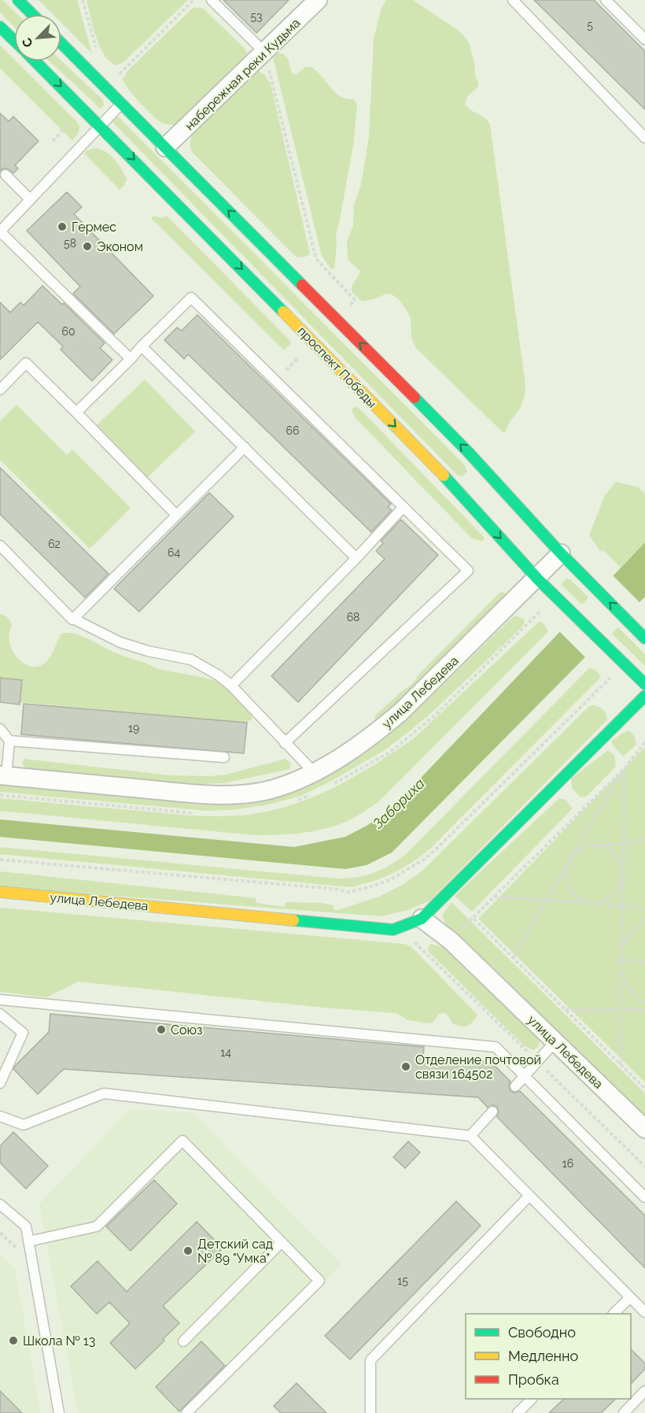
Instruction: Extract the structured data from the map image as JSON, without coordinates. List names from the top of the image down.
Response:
{
  "streets": {
    "main road": ["проспект Победы", "улица Лебедева"],
    "street": ["набережная реки Кудьма"]
  },
  "crossings": [
    ["проспект Победы", "улица Лебедева"]
  ],
  "water": ["Забориха"],
  "places": [
    "Гермес",
    "Эконом",
    "Союз",
    "Отделение почтовой связи 164502",
    "Детский сад № 89 \"Умка\"",
    "Школа № 13"
  ],
  "house_numbers": [
    "53",
    "5",
    "58",
    "60",
    "66",
    "62",
    "64",
    "68",
    "19",
    "14",
    "16",
    "15"
  ],
  "legend": ["Свободно", "Медленно", "Пробка"],
  "north": "bottom left"
}
